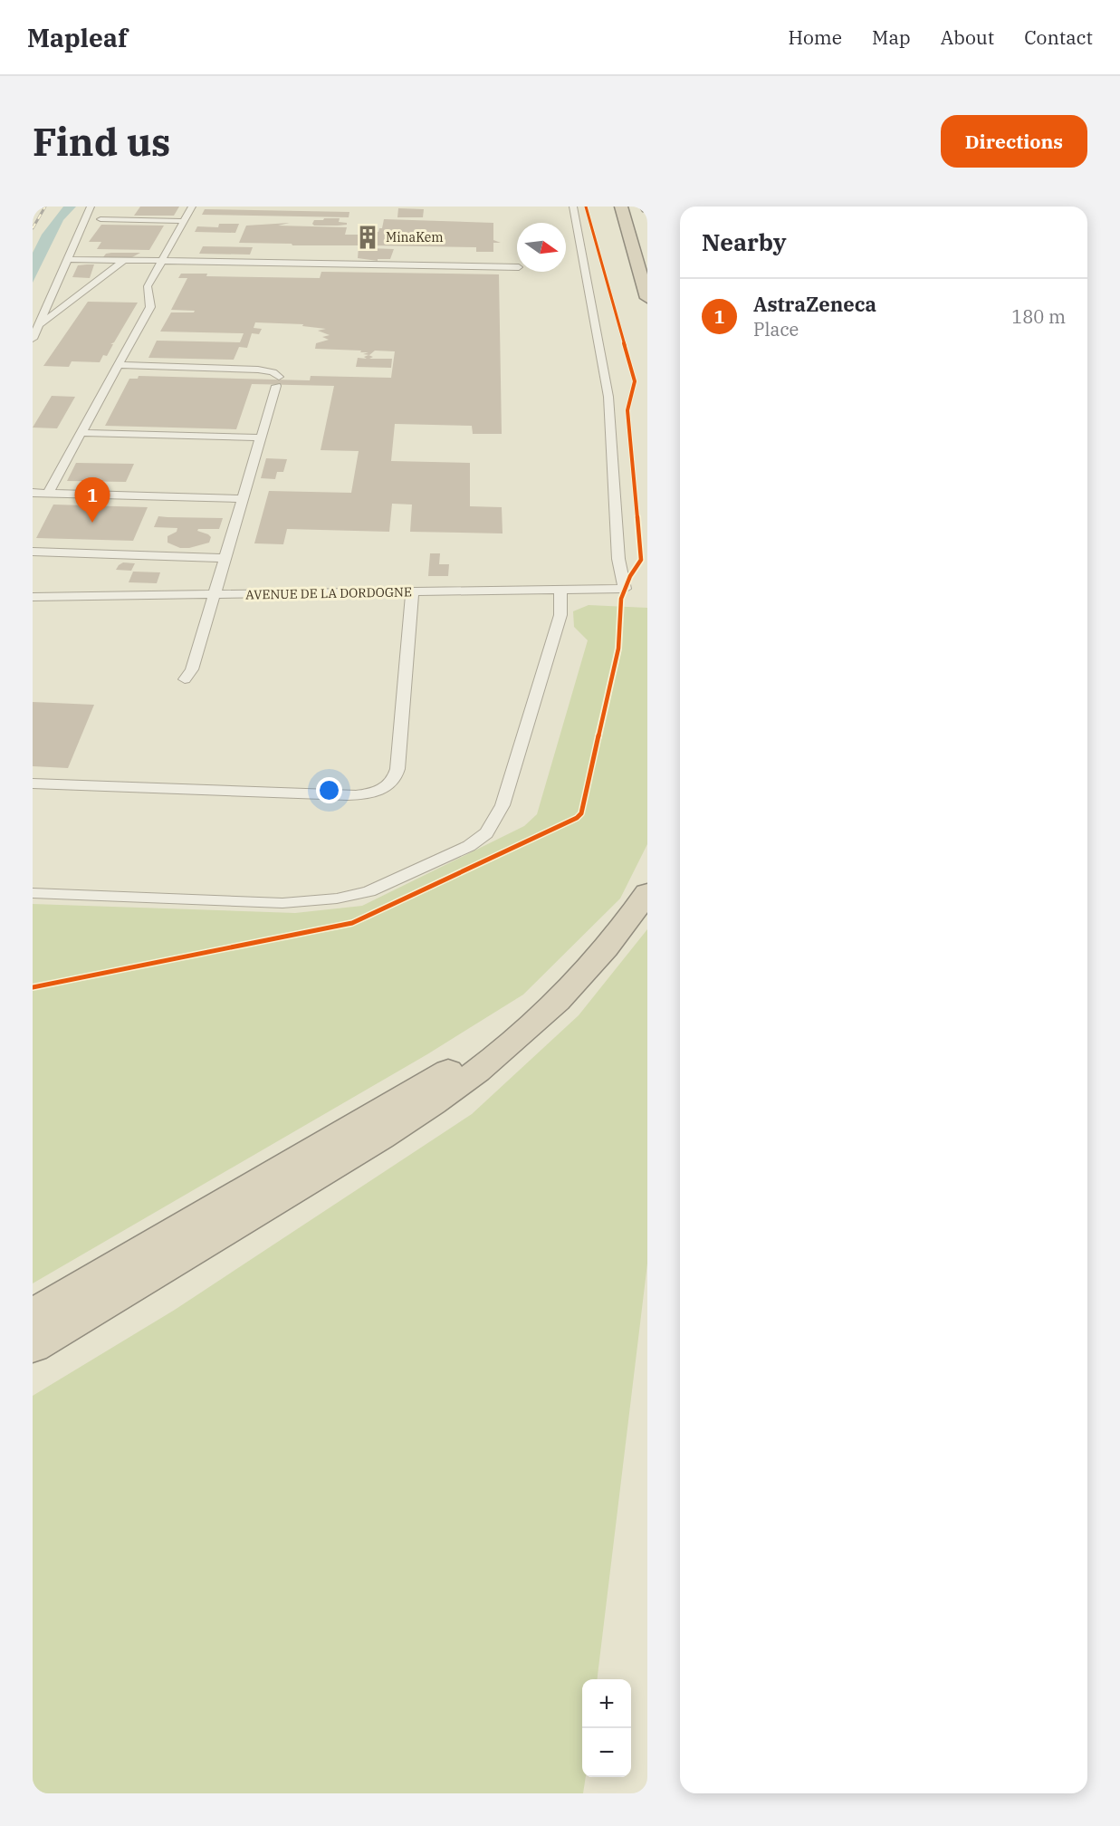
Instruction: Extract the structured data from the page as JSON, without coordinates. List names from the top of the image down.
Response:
{
  "streets": {
    "lane": ["AVENUE DE LA DORDOGNE"]
  },
  "places": {
    "building": ["MinaKem"]
  },
  "north": "right",
  "page": {
    "header": "Mapleaf",
    "nav": [
      "Home",
      "Map",
      "About",
      "Contact"
    ],
    "buttons": "Directions",
    "title": "Find us",
    "heading": "Nearby",
    "list": [
      {
        "mark": "1",
        "name": "AstraZeneca",
        "note": "Place",
        "value": "180 m"
      }
    ],
    "pins": "1",
    "map_buttons": ["+", "−"]
  }
}
